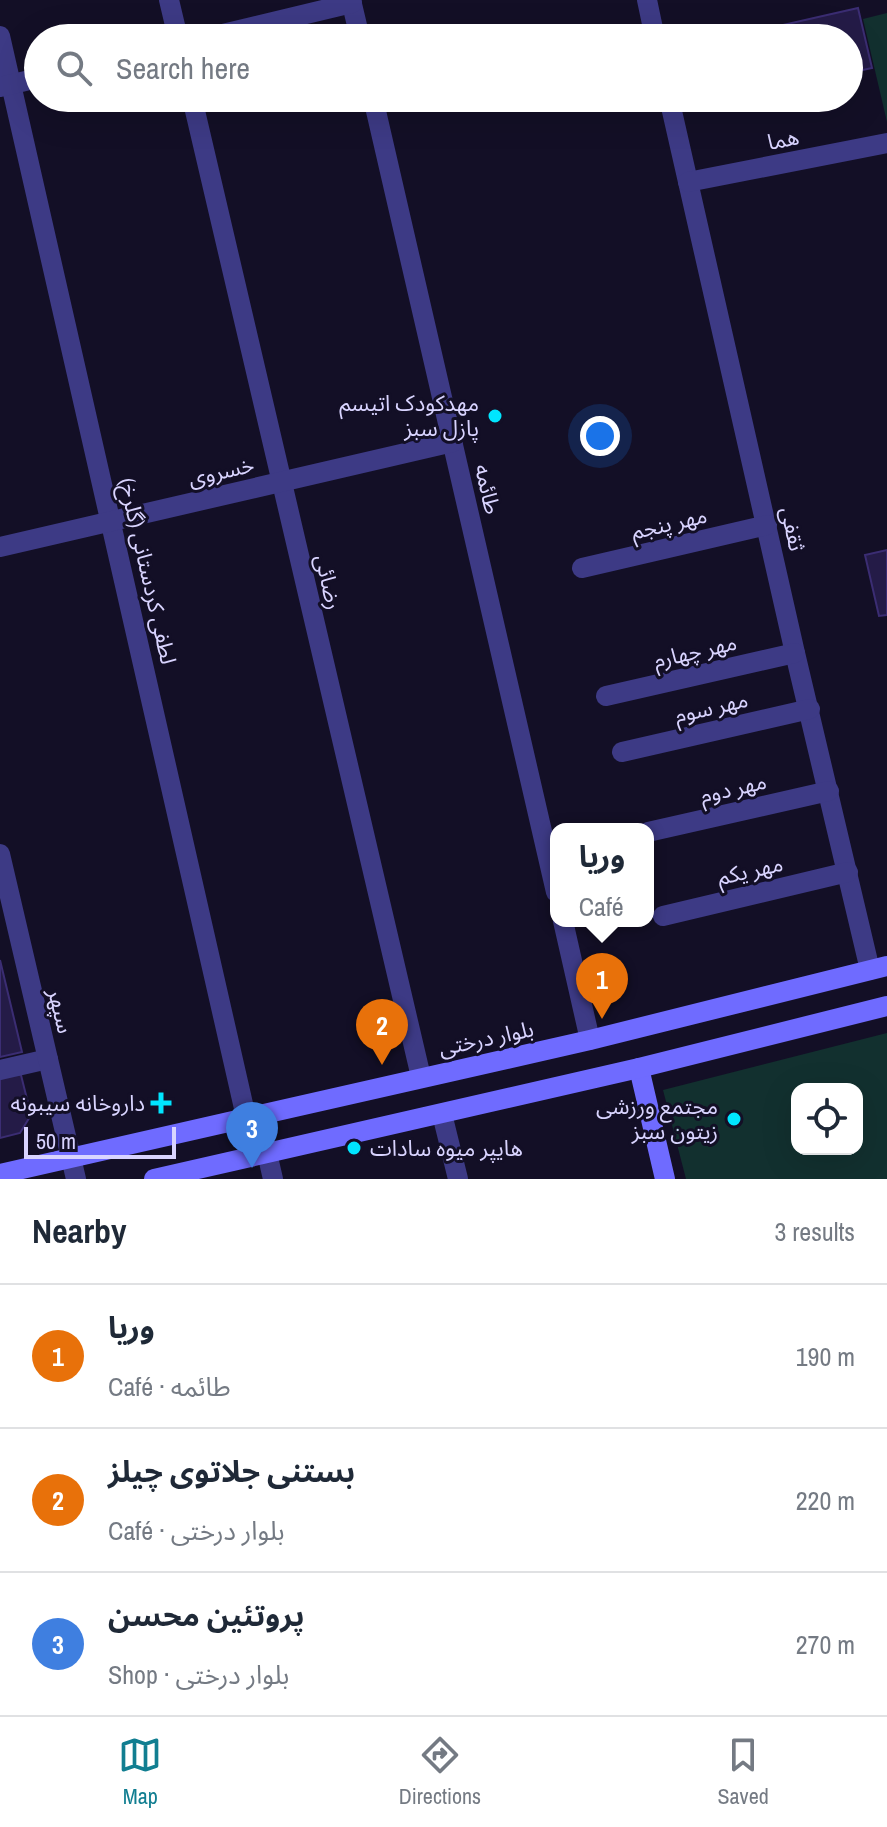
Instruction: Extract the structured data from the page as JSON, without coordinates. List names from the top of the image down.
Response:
{
  "streets": {
    "main road": ["بلوار درختی"],
    "street": [
      "هما",
      "خسروی",
      "طائمه",
      "مهر پنجم",
      "ثقفی",
      "لطفی کردستانی (گلرخ)",
      "رضائی",
      "مهر چهارم",
      "مهر سوم",
      "مهر دوم",
      "مهر یکم",
      "سپهر"
    ]
  },
  "crossings": [
    ["هما", "ثقفی"],
    ["خسروی", "طائمه"],
    ["خسروی", "لطفی کردستانی (گلرخ)"],
    ["خسروی", "رضائی"],
    ["مهر پنجم", "ثقفی"],
    ["ثقفی", "مهر چهارم"],
    ["ثقفی", "مهر سوم"],
    ["ثقفی", "مهر دوم"],
    ["ثقفی", "مهر یکم"],
    ["ثقفی", "بلوار درختی"],
    ["لطفی کردستانی (گلرخ)", "بلوار درختی"],
    ["رضائی", "بلوار درختی"],
    ["سپهر", "بلوار درختی"]
  ],
  "places": {
    "other": ["مهدکودک اتیسم پازل سبز", "مجتمع ورزشی زیتون سبز", "هایپر میوه سادات"],
    "health": ["داروخانه سیبونه"]
  },
  "scale_bar": "50 m",
  "page": {
    "search": "Search here",
    "popup": ["وریا", "Café"],
    "pins": ["1", "2", "3"],
    "scale": "50 m",
    "heading": ["Nearby", "3 results"],
    "list": [
      {
        "mark": "1",
        "name": "وریا",
        "note": "Café · طائمه",
        "value": "190 m"
      },
      {
        "mark": "2",
        "name": "بستنی جلاتوی چیلز",
        "note": "Café · بلوار درختی",
        "value": "220 m"
      },
      {
        "mark": "3",
        "name": "پروتئین محسن",
        "note": "Shop · بلوار درختی",
        "value": "270 m"
      }
    ],
    "nav": ["Map", "Directions", "Saved"]
  }
}
